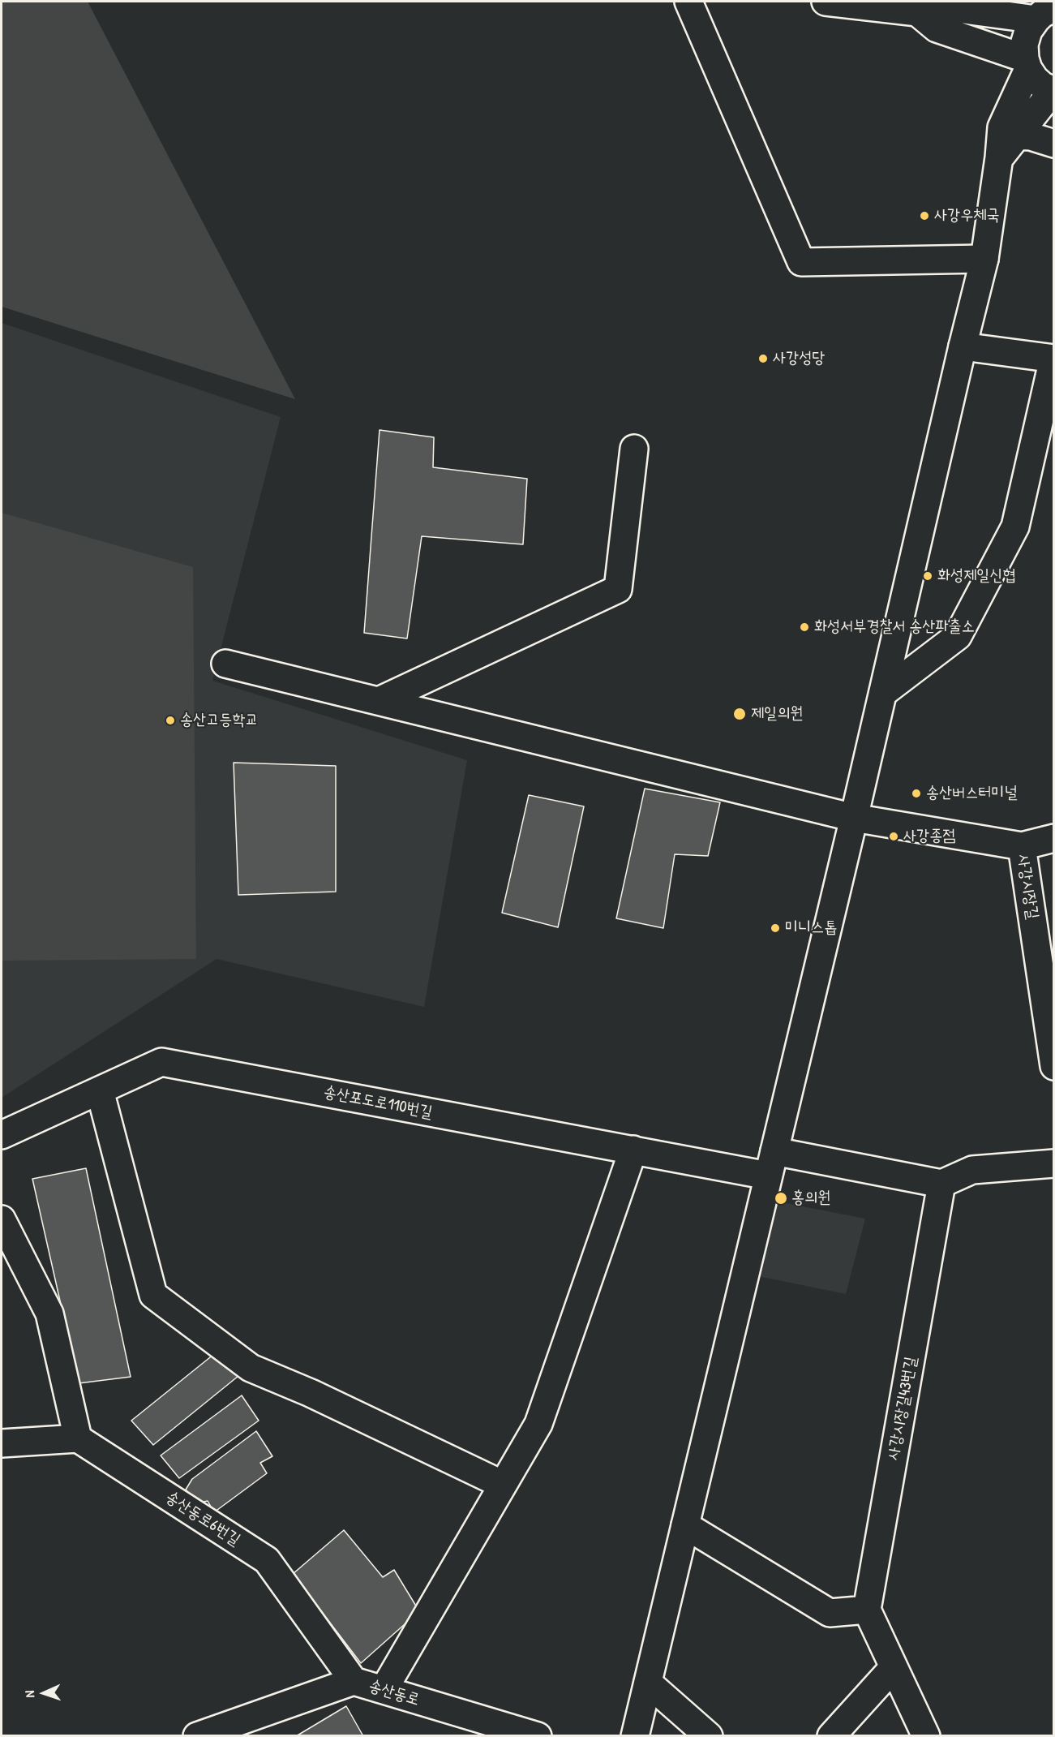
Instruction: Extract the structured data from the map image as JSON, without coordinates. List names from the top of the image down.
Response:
{
  "streets": {
    "street": [
      "사강시장길",
      "송산포도로110번길",
      "사강시장길43번길",
      "송산동로6번길",
      "송산동로"
    ]
  },
  "crossings": [
    ["송산포도로110번길", "사강시장길43번길"],
    ["송산동로6번길", "송산동로"]
  ],
  "places": [
    "사강우체국",
    "사강성당",
    "화성제일신협",
    "화성서부경찰서 송산파출소",
    "제일의원",
    "송산고등학교",
    "송산버스터미널",
    "사강종점",
    "미니스톱",
    "홍의원"
  ],
  "north": "left"
}
